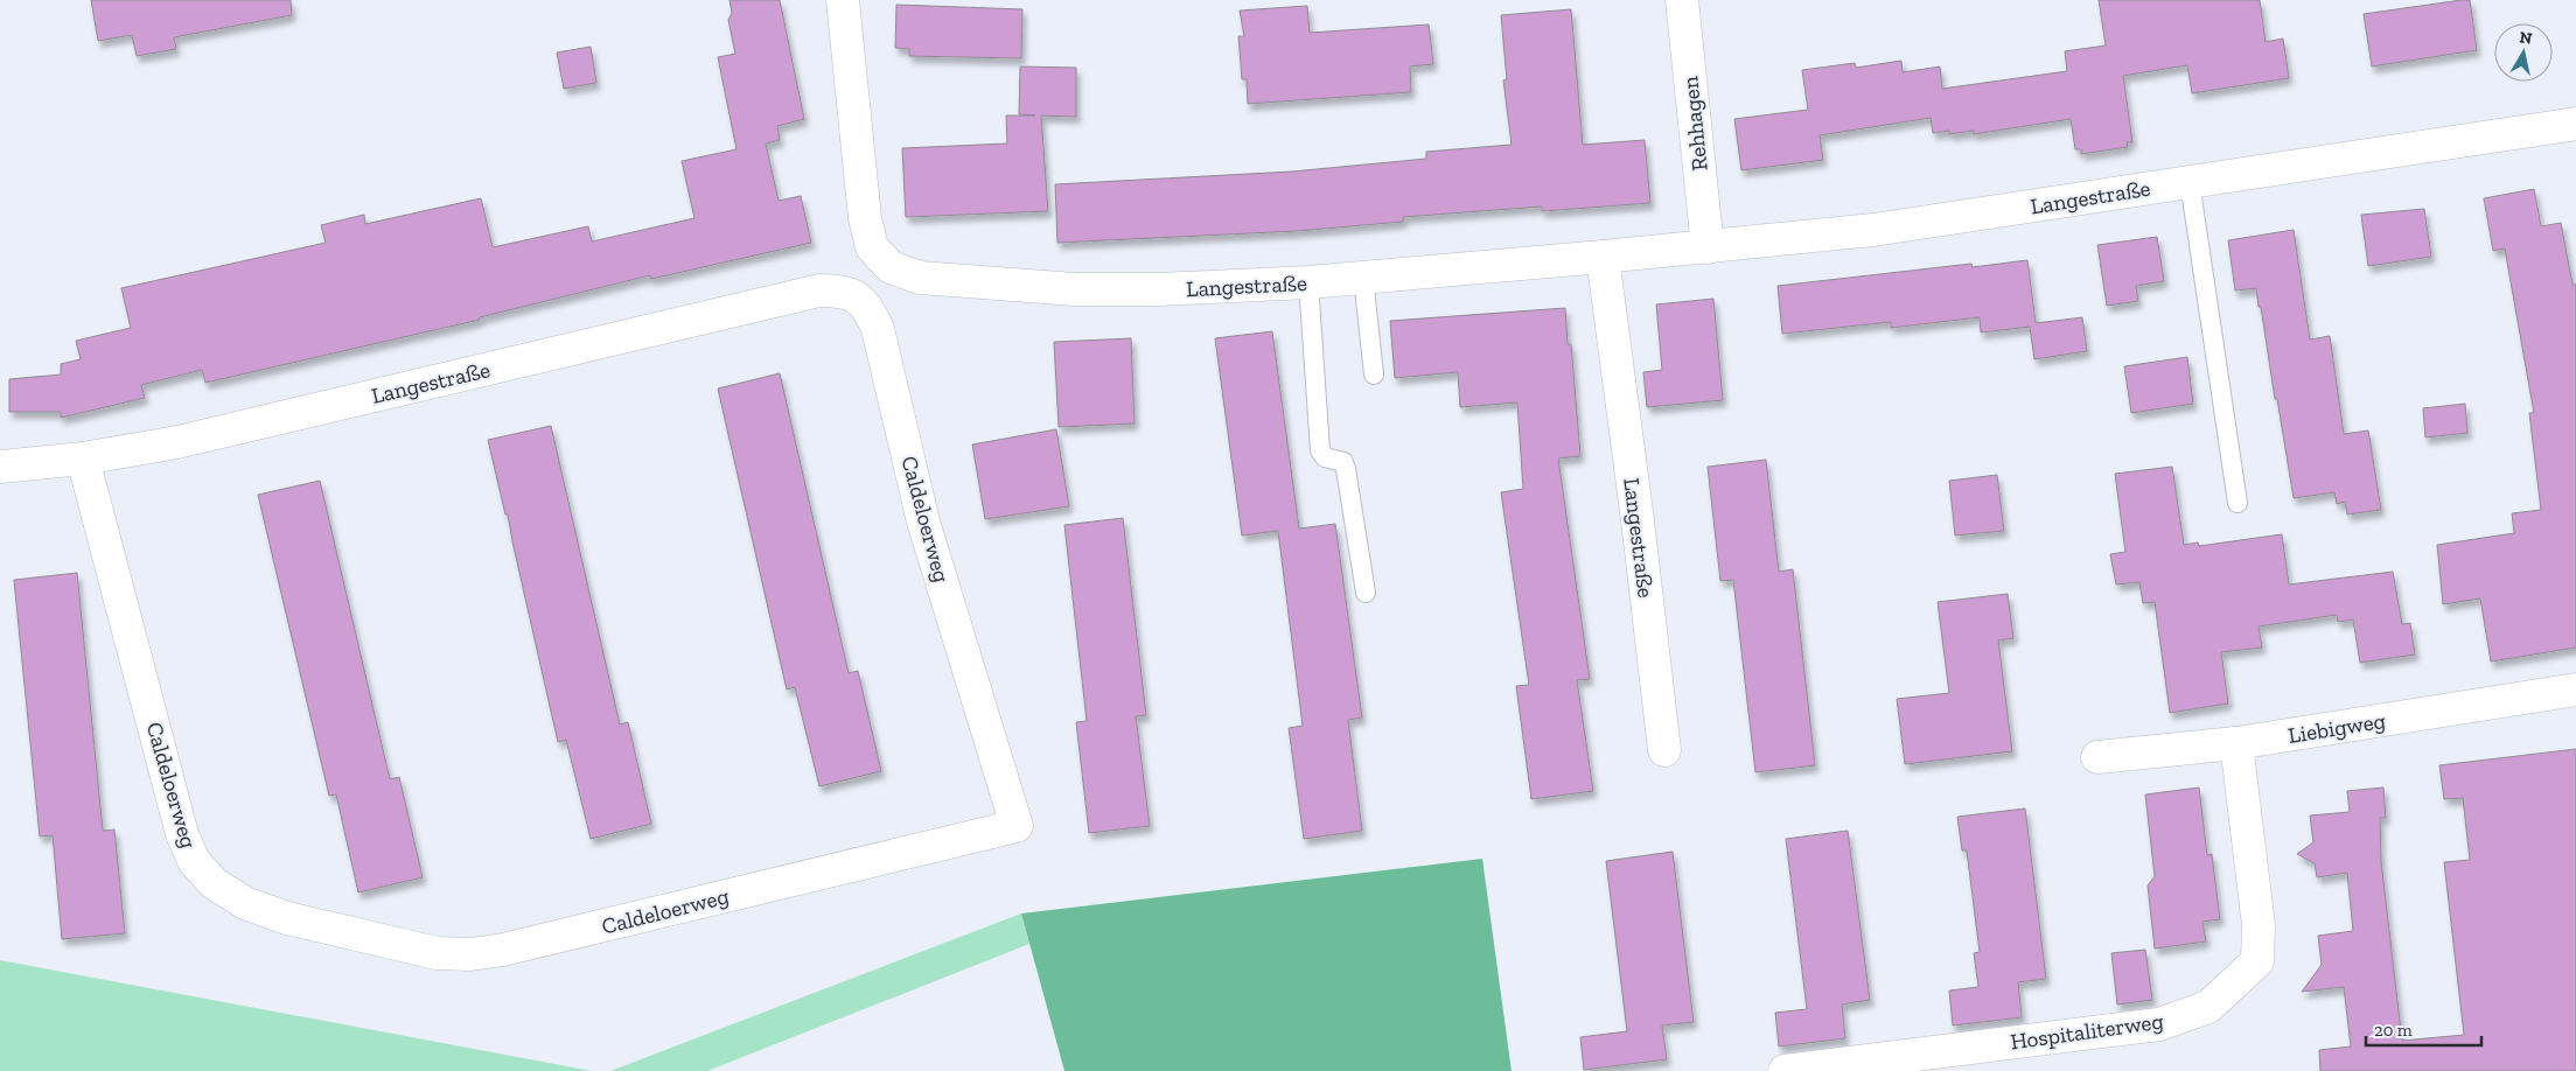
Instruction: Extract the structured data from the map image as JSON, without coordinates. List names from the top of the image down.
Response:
{
  "streets": {
    "street": [
      "Rehhagen",
      "Langestraße",
      "Caldeloerweg",
      "Liebigweg",
      "Hospitaliterweg"
    ]
  },
  "crossings": [
    ["Rehhagen", "Langestraße"],
    ["Langestraße", "Caldeloerweg"],
    ["Liebigweg", "Hospitaliterweg"]
  ],
  "scale_bar": "20 m",
  "north": "top"
}
